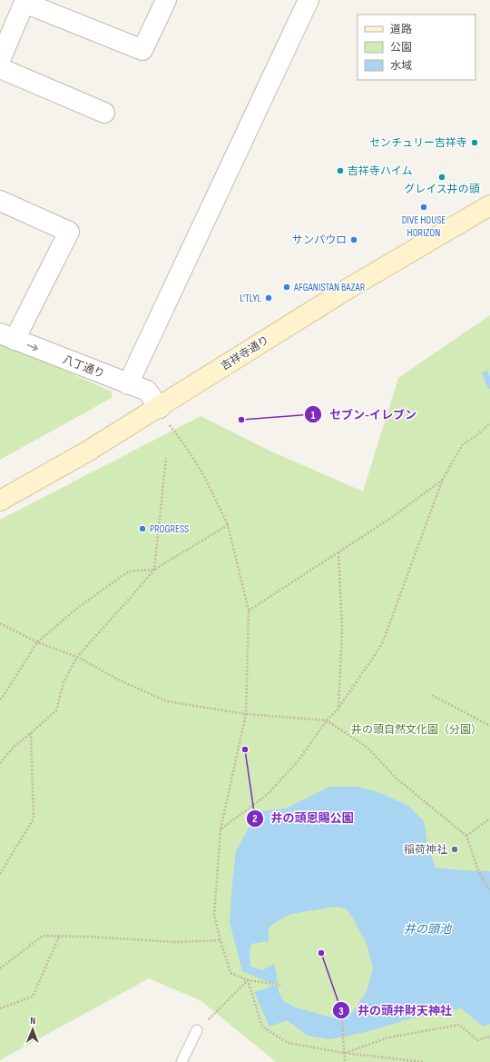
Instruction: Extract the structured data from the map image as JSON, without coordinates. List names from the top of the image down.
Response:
{
  "streets": {
    "main road": ["吉祥寺通り"],
    "street": ["八丁通り"]
  },
  "crossings": [
    ["吉祥寺通り", "八丁通り"]
  ],
  "one_way": ["八丁通り"],
  "water": ["井の頭池"],
  "parks": ["井の頭自然文化園（分園）"],
  "places": [
    "センチュリー吉祥寺",
    "吉祥寺ハイム",
    "グレイス井の頭",
    "DIVE HOUSE HORIZON",
    "サンパウロ",
    "AFGANISTAN BAZAR",
    "L'TLYL",
    "セブン-イレブン",
    "PROGRESS",
    "井の頭恩賜公園",
    "稲荷神社",
    "井の頭弁財天神社"
  ],
  "legend": ["道路", "公園", "水域"],
  "north": "top"
}
